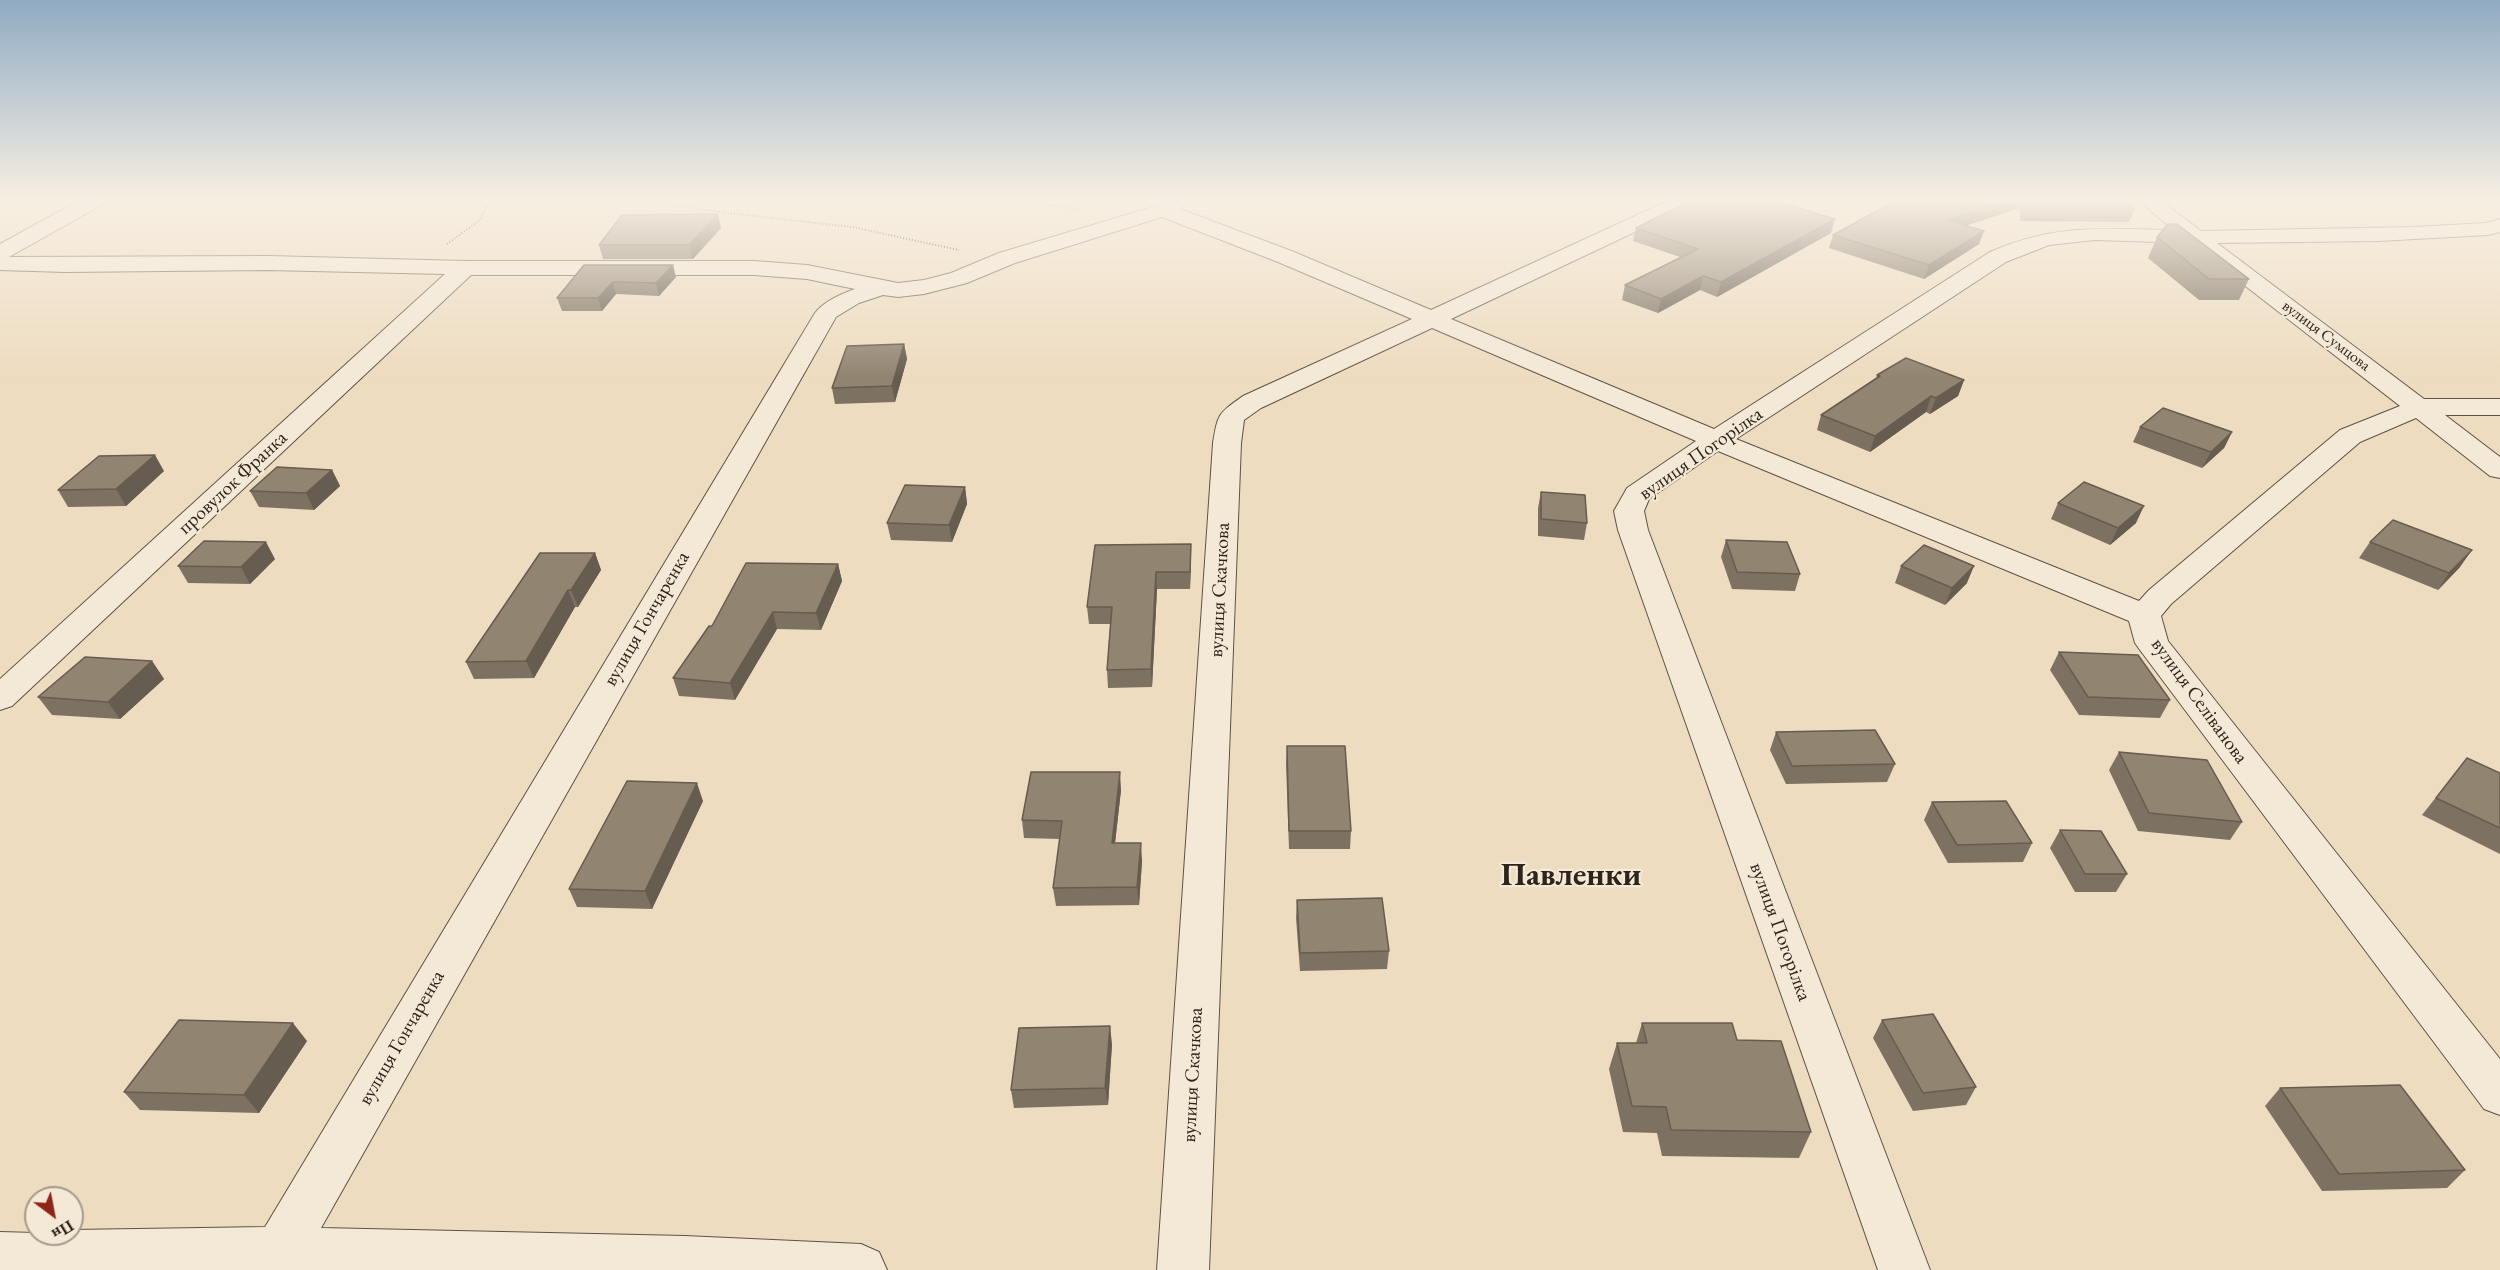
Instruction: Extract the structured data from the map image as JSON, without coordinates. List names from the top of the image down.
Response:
{
  "streets": {
    "street": [
      "вулиця Сумцова",
      "вулиця Погорілка",
      "провулок Франка",
      "вулиця Скачкова",
      "вулиця Гончаренка",
      "вулиця Селіванова"
    ]
  },
  "crossings": [
    ["вулиця Сумцова", "вулиця Селіванова"]
  ],
  "districts": ["Павленки"],
  "north": "bottom right"
}
